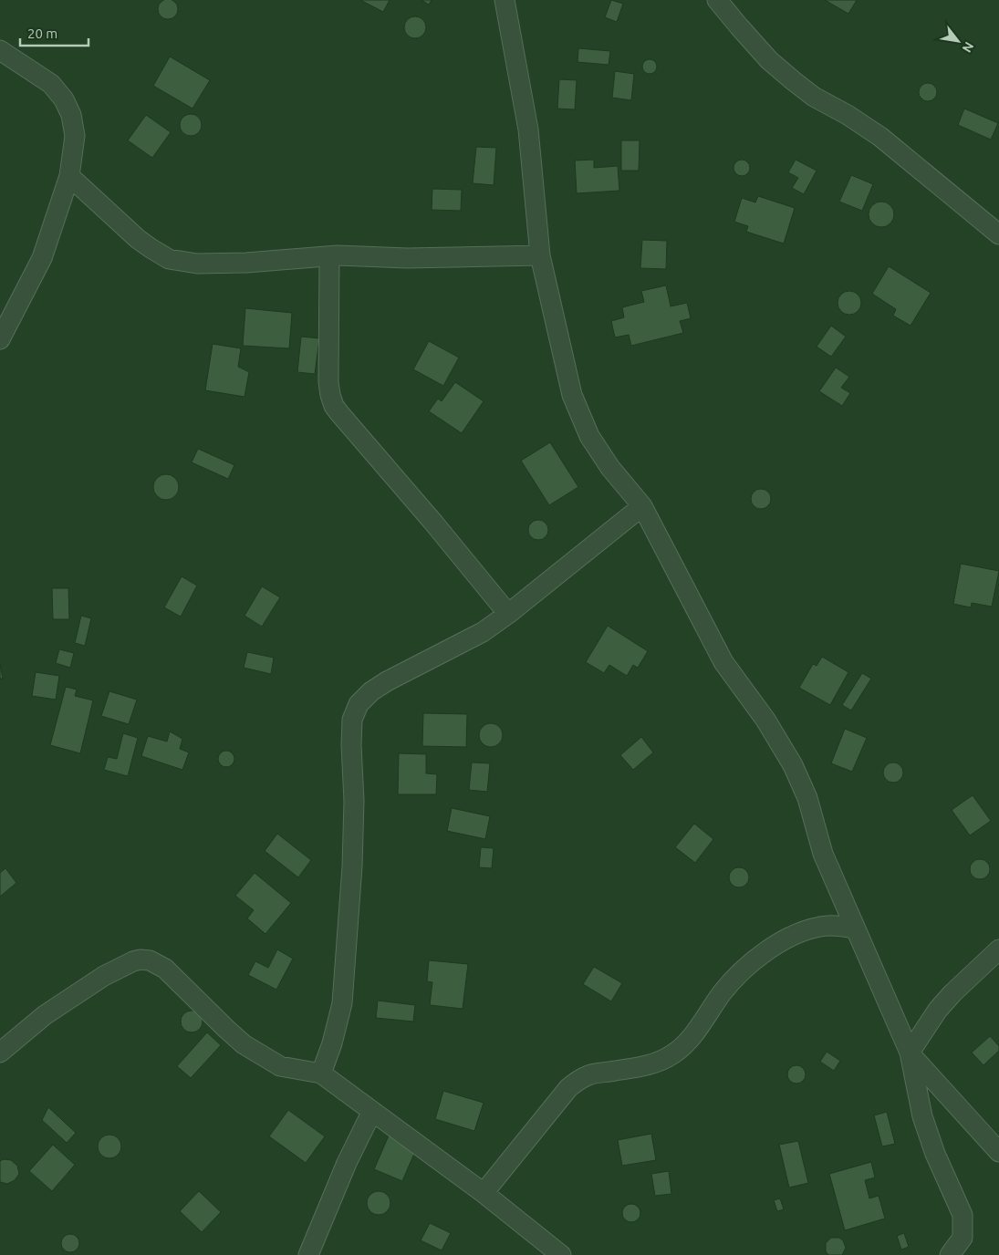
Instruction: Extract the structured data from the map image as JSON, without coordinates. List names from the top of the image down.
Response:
{
  "scale_bar": "20 m",
  "north": "bottom right"
}
